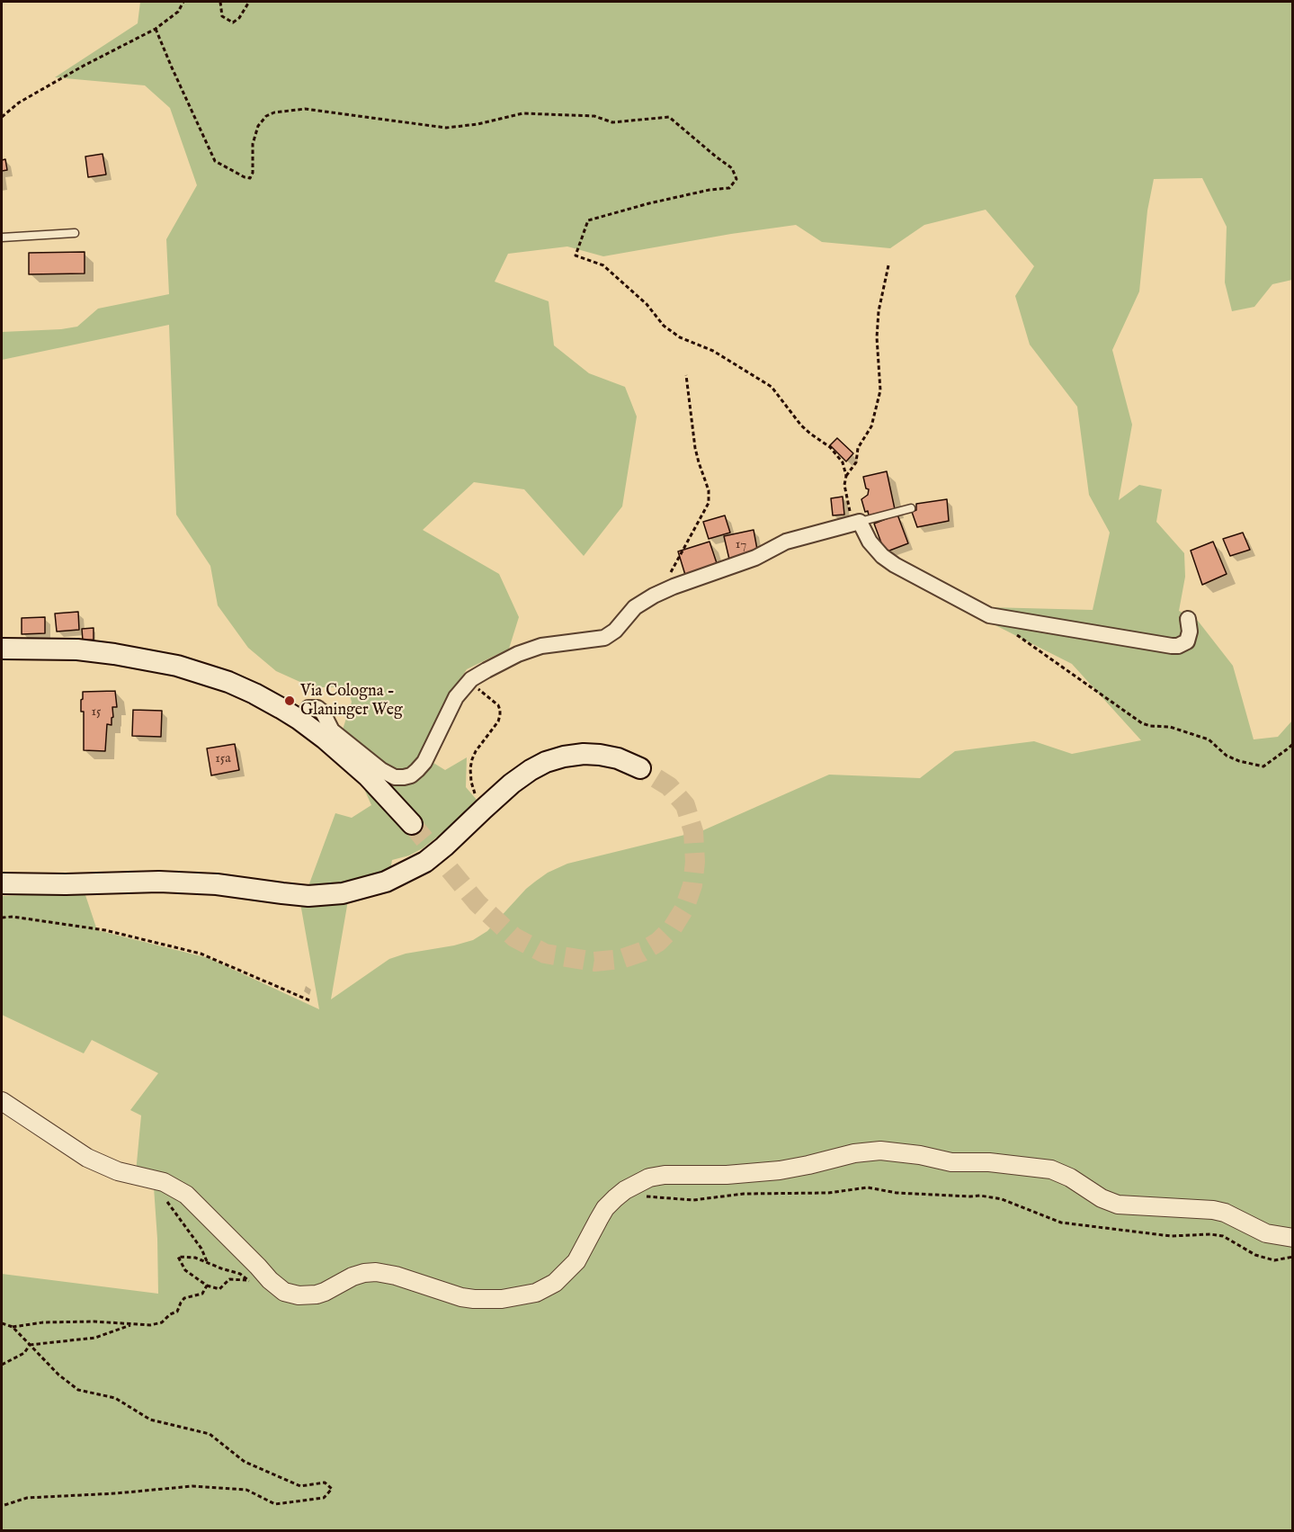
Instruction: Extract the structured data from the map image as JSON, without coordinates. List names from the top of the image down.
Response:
{
  "places": ["Via Cologna - Glaninger Weg"],
  "house_numbers": ["17", "15", "15a"]
}
